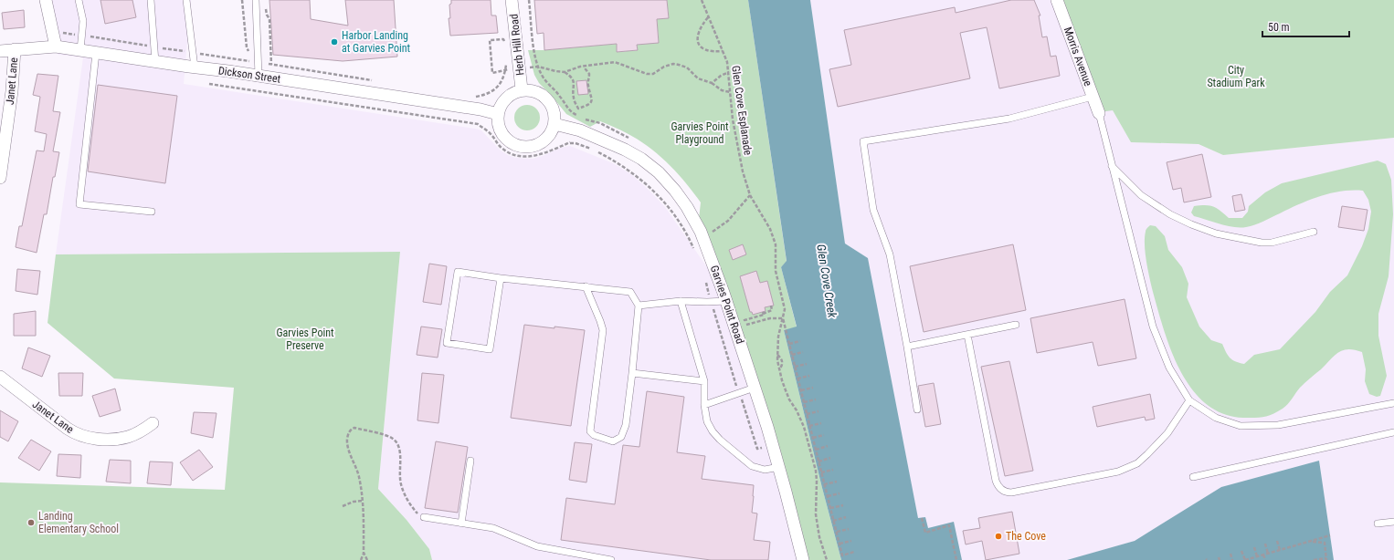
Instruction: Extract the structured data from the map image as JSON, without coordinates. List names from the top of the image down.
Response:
{
  "streets": {
    "street": [
      "Herb Hill Road",
      "Morris Avenue",
      "Dickson Street",
      "Janet Lane",
      "Garvies Point Road"
    ],
    "path": ["Glen Cove Esplanade"]
  },
  "crossings": [
    ["Herb Hill Road", "Dickson Street"],
    ["Herb Hill Road", "Garvies Point Road"],
    ["Dickson Street", "Janet Lane"],
    ["Dickson Street", "Garvies Point Road"]
  ],
  "water": ["Glen Cove Creek"],
  "parks": ["City Stadium Park", "Garvies Point Playground", "Garvies Point Preserve"],
  "places": ["Harbor Landing at Garvies Point", "Landing Elementary School", "The Cove"],
  "scale_bar": "50 m"
}
